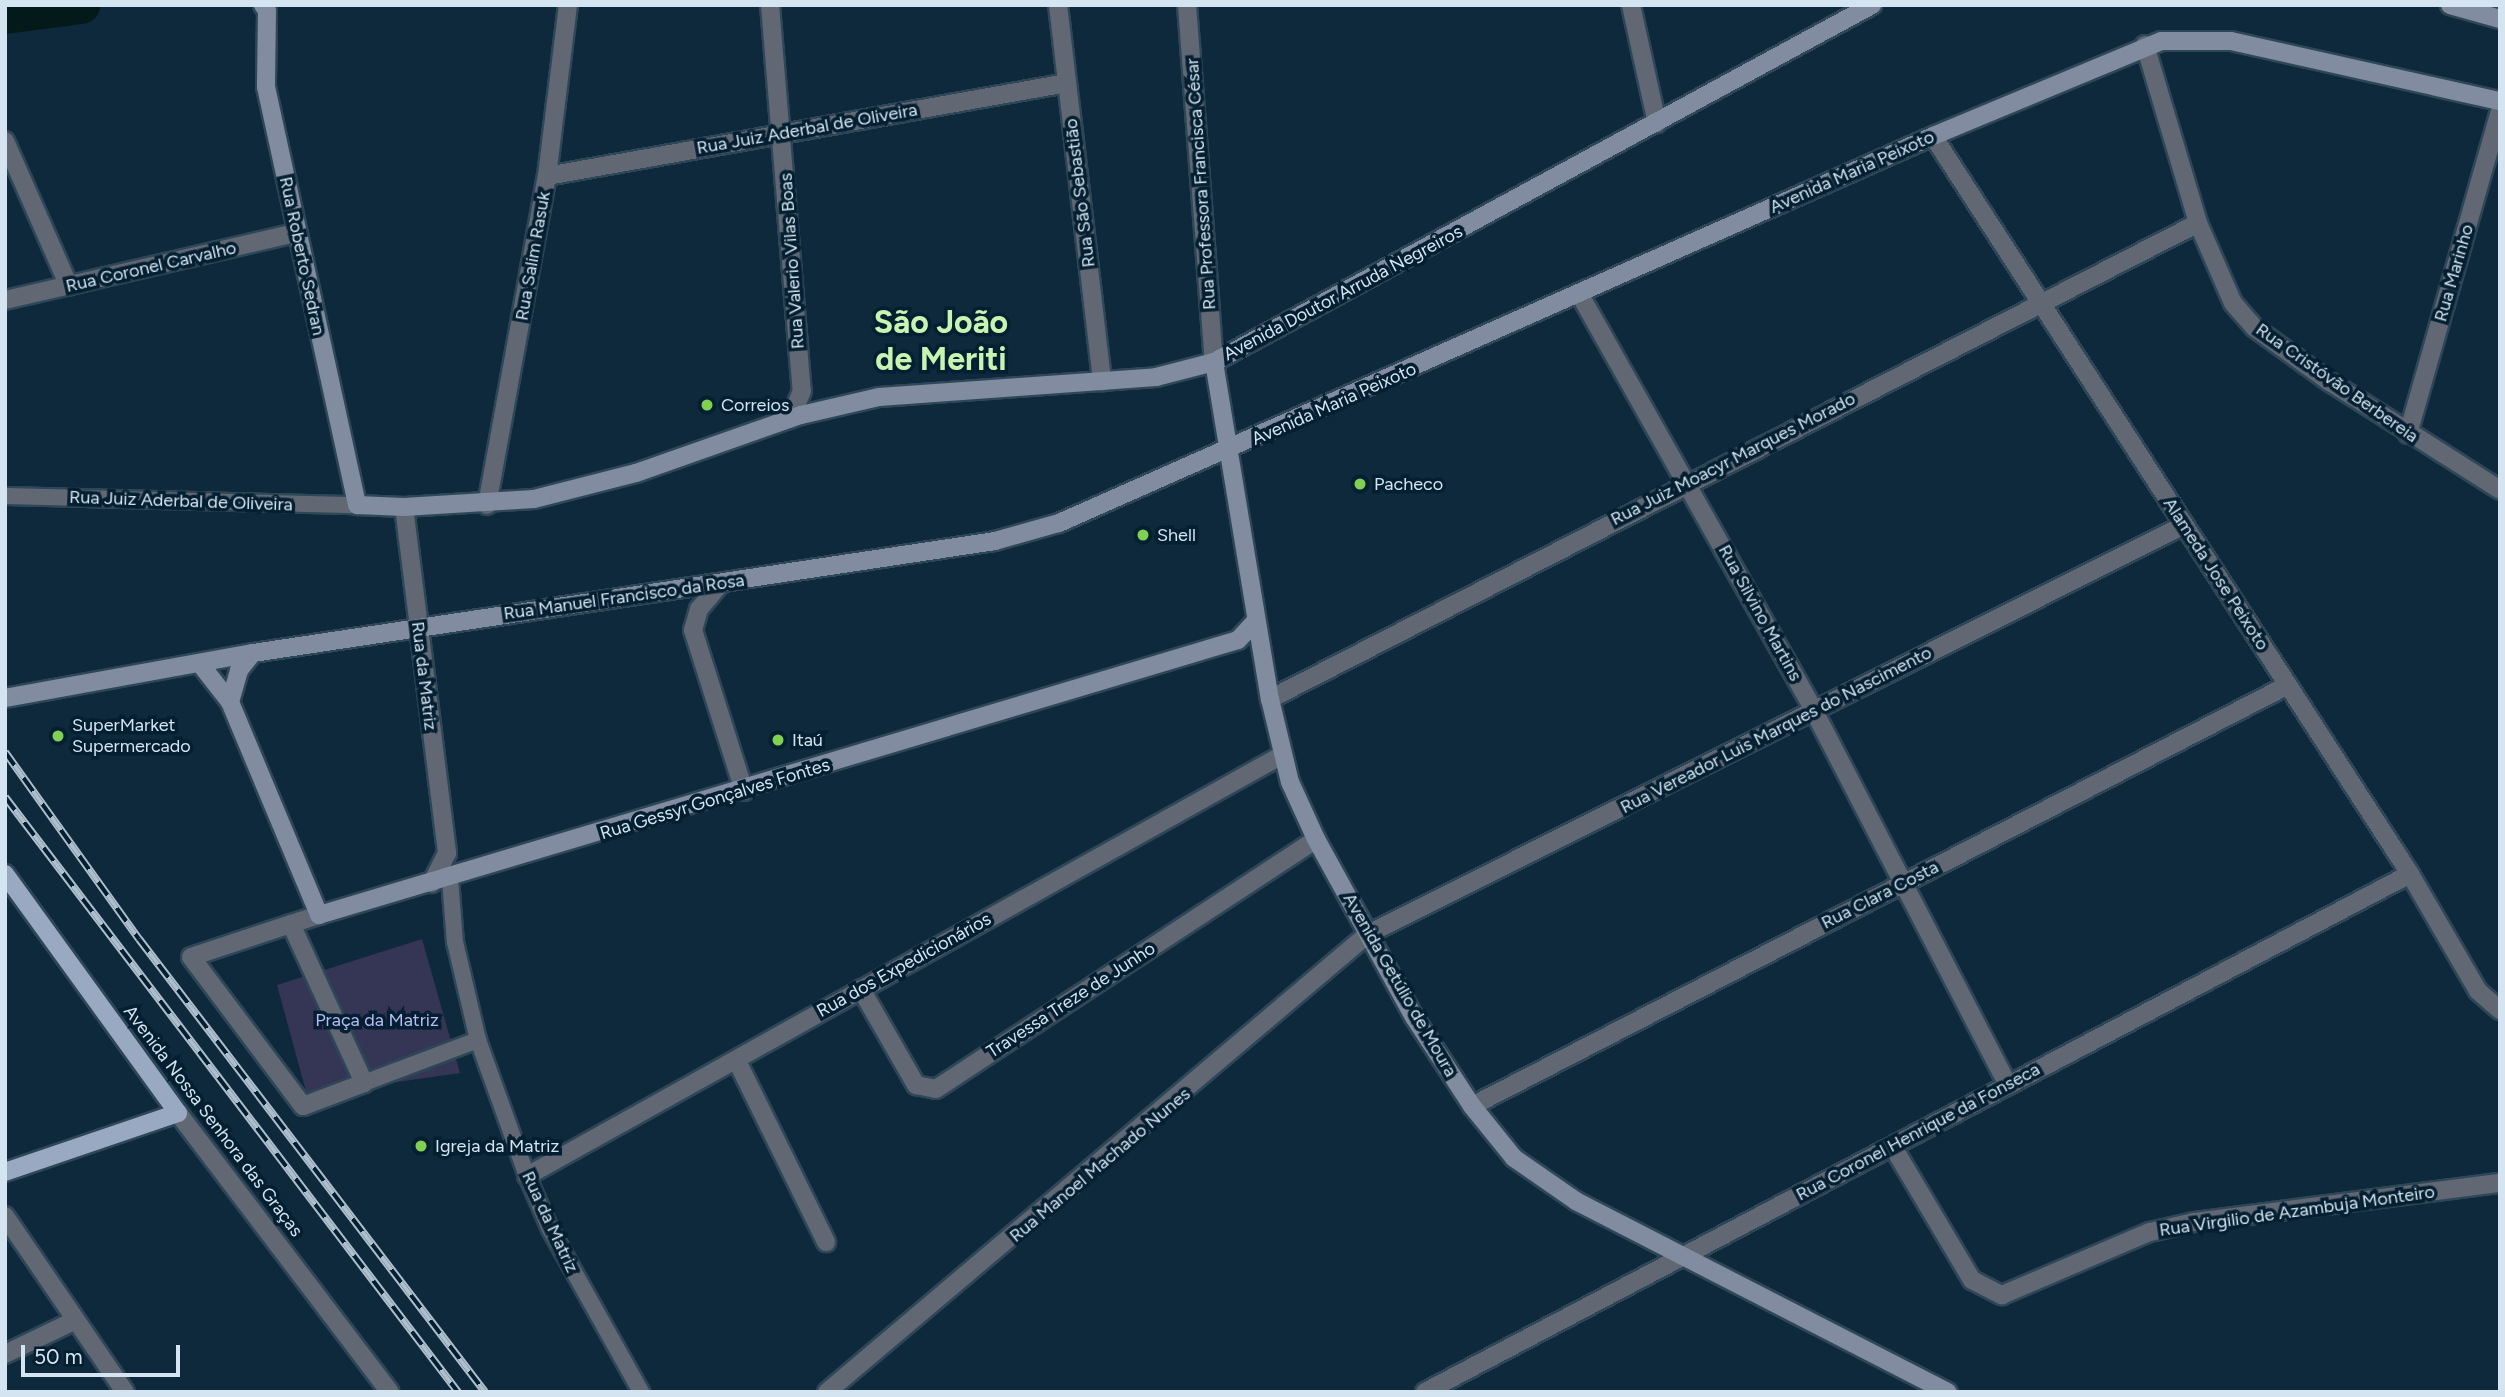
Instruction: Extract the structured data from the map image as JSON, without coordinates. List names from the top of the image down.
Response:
{
  "streets": {
    "main road": [
      "Avenida Maria Peixoto",
      "Rua Roberto Sedran",
      "Avenida Doutor Arruda Negreiros",
      "Rua Manuel Francisco da Rosa",
      "Rua Gessyr Gonçalves Fontes",
      "Avenida Getúlio de Moura",
      "Avenida Nossa Senhora das Graças"
    ],
    "street": [
      "Rua Juiz Aderbal de Oliveira",
      "Rua Professora Francisca César",
      "Rua São Sebastião",
      "Rua Salim Rasuk",
      "Rua Valerio Vilas Boas",
      "Rua Coronel Carvalho",
      "Rua Marinho",
      "Rua Cristóvão Berbereia",
      "Rua Juiz Moacyr Marques Morado",
      "Alameda Jose Peixoto",
      "Rua Silvino Martins",
      "Rua da Matriz",
      "Rua Vereador Luis Marques do Nascimento",
      "Rua Clara Costa",
      "Rua dos Expedicionários",
      "Travessa Treze de Junho",
      "Rua Coronel Henrique da Fonseca",
      "Rua Manoel Machado Nunes",
      "Rua Virgilio de Azambuja Monteiro"
    ]
  },
  "crossings": [
    ["Rua Juiz Aderbal de Oliveira", "Rua São Sebastião"],
    ["Rua Juiz Aderbal de Oliveira", "Rua Roberto Sedran"],
    ["Rua Juiz Aderbal de Oliveira", "Rua Salim Rasuk"],
    ["Rua Juiz Aderbal de Oliveira", "Rua Valerio Vilas Boas"],
    ["Rua Juiz Aderbal de Oliveira", "Avenida Doutor Arruda Negreiros"],
    ["Avenida Maria Peixoto", "Rua Cristóvão Berbereia"],
    ["Avenida Maria Peixoto", "Alameda Jose Peixoto"],
    ["Avenida Maria Peixoto", "Rua Manuel Francisco da Rosa"],
    ["Avenida Maria Peixoto", "Rua Silvino Martins"],
    ["Avenida Maria Peixoto", "Avenida Getúlio de Moura"],
    ["Rua Professora Francisca César", "Avenida Doutor Arruda Negreiros"],
    ["Rua Professora Francisca César", "Avenida Getúlio de Moura"],
    ["Rua São Sebastião", "Avenida Doutor Arruda Negreiros"],
    ["Rua Roberto Sedran", "Rua Coronel Carvalho"],
    ["Rua Roberto Sedran", "Avenida Doutor Arruda Negreiros"],
    ["Rua Salim Rasuk", "Avenida Doutor Arruda Negreiros"],
    ["Rua Valerio Vilas Boas", "Avenida Doutor Arruda Negreiros"],
    ["Rua Marinho", "Rua Cristóvão Berbereia"],
    ["Avenida Doutor Arruda Negreiros", "Rua da Matriz"],
    ["Avenida Doutor Arruda Negreiros", "Avenida Getúlio de Moura"],
    ["Rua Cristóvão Berbereia", "Rua Juiz Moacyr Marques Morado"],
    ["Rua Juiz Moacyr Marques Morado", "Alameda Jose Peixoto"],
    ["Rua Juiz Moacyr Marques Morado", "Rua Silvino Martins"],
    ["Rua Juiz Moacyr Marques Morado", "Avenida Getúlio de Moura"],
    ["Alameda Jose Peixoto", "Rua Vereador Luis Marques do Nascimento"],
    ["Alameda Jose Peixoto", "Rua Clara Costa"],
    ["Alameda Jose Peixoto", "Rua Coronel Henrique da Fonseca"],
    ["Rua Manuel Francisco da Rosa", "Rua da Matriz"],
    ["Rua Manuel Francisco da Rosa", "Avenida Getúlio de Moura"],
    ["Rua Silvino Martins", "Rua Vereador Luis Marques do Nascimento"],
    ["Rua Silvino Martins", "Rua Clara Costa"],
    ["Rua Silvino Martins", "Rua Coronel Henrique da Fonseca"],
    ["Rua da Matriz", "Rua Gessyr Gonçalves Fontes"],
    ["Rua da Matriz", "Rua dos Expedicionários"],
    ["Rua Vereador Luis Marques do Nascimento", "Avenida Getúlio de Moura"],
    ["Rua Vereador Luis Marques do Nascimento", "Rua Manoel Machado Nunes"],
    ["Rua Gessyr Gonçalves Fontes", "Avenida Getúlio de Moura"],
    ["Rua Clara Costa", "Avenida Getúlio de Moura"],
    ["Rua dos Expedicionários", "Avenida Getúlio de Moura"],
    ["Rua dos Expedicionários", "Travessa Treze de Junho"],
    ["Avenida Getúlio de Moura", "Travessa Treze de Junho"],
    ["Avenida Getúlio de Moura", "Rua Coronel Henrique da Fonseca"],
    ["Avenida Getúlio de Moura", "Rua Manoel Machado Nunes"],
    ["Rua Coronel Henrique da Fonseca", "Rua Virgilio de Azambuja Monteiro"]
  ],
  "districts": ["São João de Meriti"],
  "parks": ["Praça da Matriz"],
  "places": [
    "Correios",
    "Pacheco",
    "Shell",
    "SuperMarket Supermercado",
    "Itaú",
    "Igreja da Matriz"
  ],
  "scale_bar": "50 m"
}
